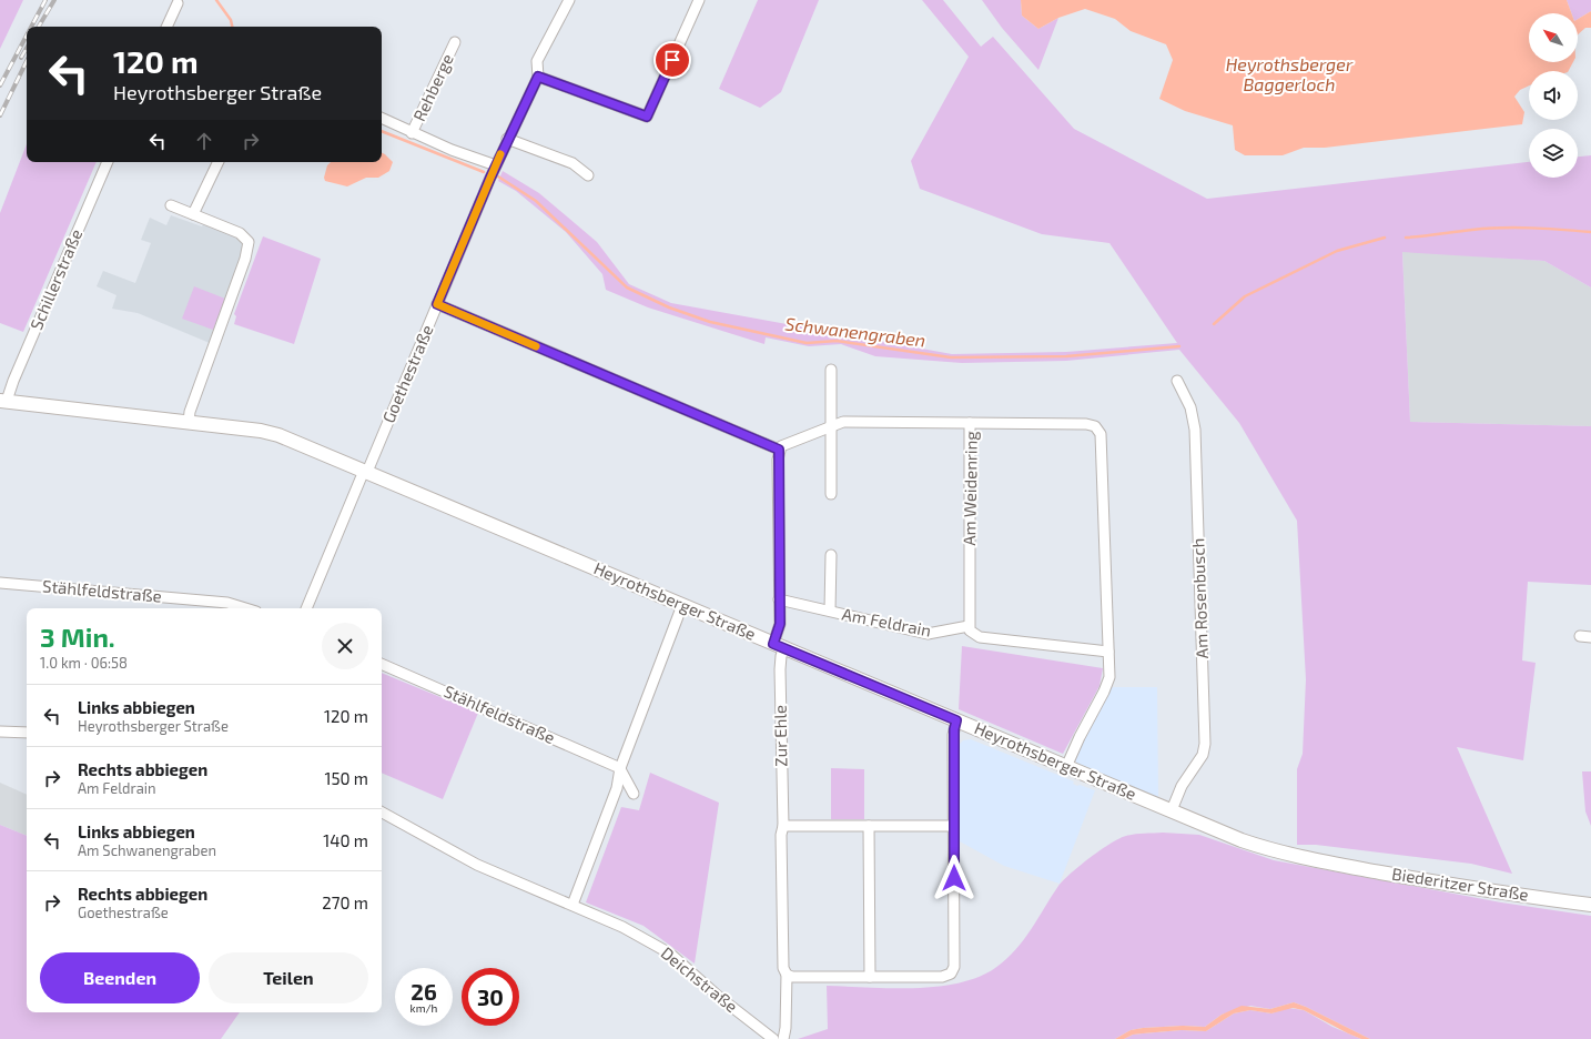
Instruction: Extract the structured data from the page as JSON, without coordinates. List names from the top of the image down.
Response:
{
  "streets": {
    "street": [
      "Rehberge",
      "Schillerstraße",
      "Goethestraße",
      "Am Weidenring",
      "Stählfeldstraße",
      "Am Rosenbusch",
      "Heyrothsberger Straße",
      "Am Feldrain",
      "Zur Ehle",
      "Biederitzer Straße",
      "Deichstraße"
    ]
  },
  "crossings": [
    ["Rehberge", "Goethestraße"],
    ["Schillerstraße", "Heyrothsberger Straße"],
    ["Goethestraße", "Heyrothsberger Straße"],
    ["Am Weidenring", "Heyrothsberger Straße"],
    ["Am Weidenring", "Am Feldrain"],
    ["Am Rosenbusch", "Heyrothsberger Straße"],
    ["Heyrothsberger Straße", "Zur Ehle"],
    ["Heyrothsberger Straße", "Biederitzer Straße"]
  ],
  "water": ["Heyrothsberger Baggerloch", "Schwanengraben"],
  "north": "top left",
  "page": {
    "turn": ["120 m", "Heyrothsberger Straße"],
    "heading": ["3 Min.", "1.0 km · 06:58"],
    "list": [
      {
        "name": "Links abbiegen",
        "note": "Heyrothsberger Straße",
        "value": "120 m"
      },
      {
        "name": "Rechts abbiegen",
        "note": "Am Feldrain",
        "value": "150 m"
      },
      {
        "name": "Links abbiegen",
        "note": "Am Schwanengraben",
        "value": "140 m"
      },
      {
        "name": "Rechts abbiegen",
        "note": "Goethestraße",
        "value": "270 m"
      }
    ],
    "buttons": ["Beenden", "Teilen"],
    "speed": "26 km/h",
    "limit": "30"
  }
}
